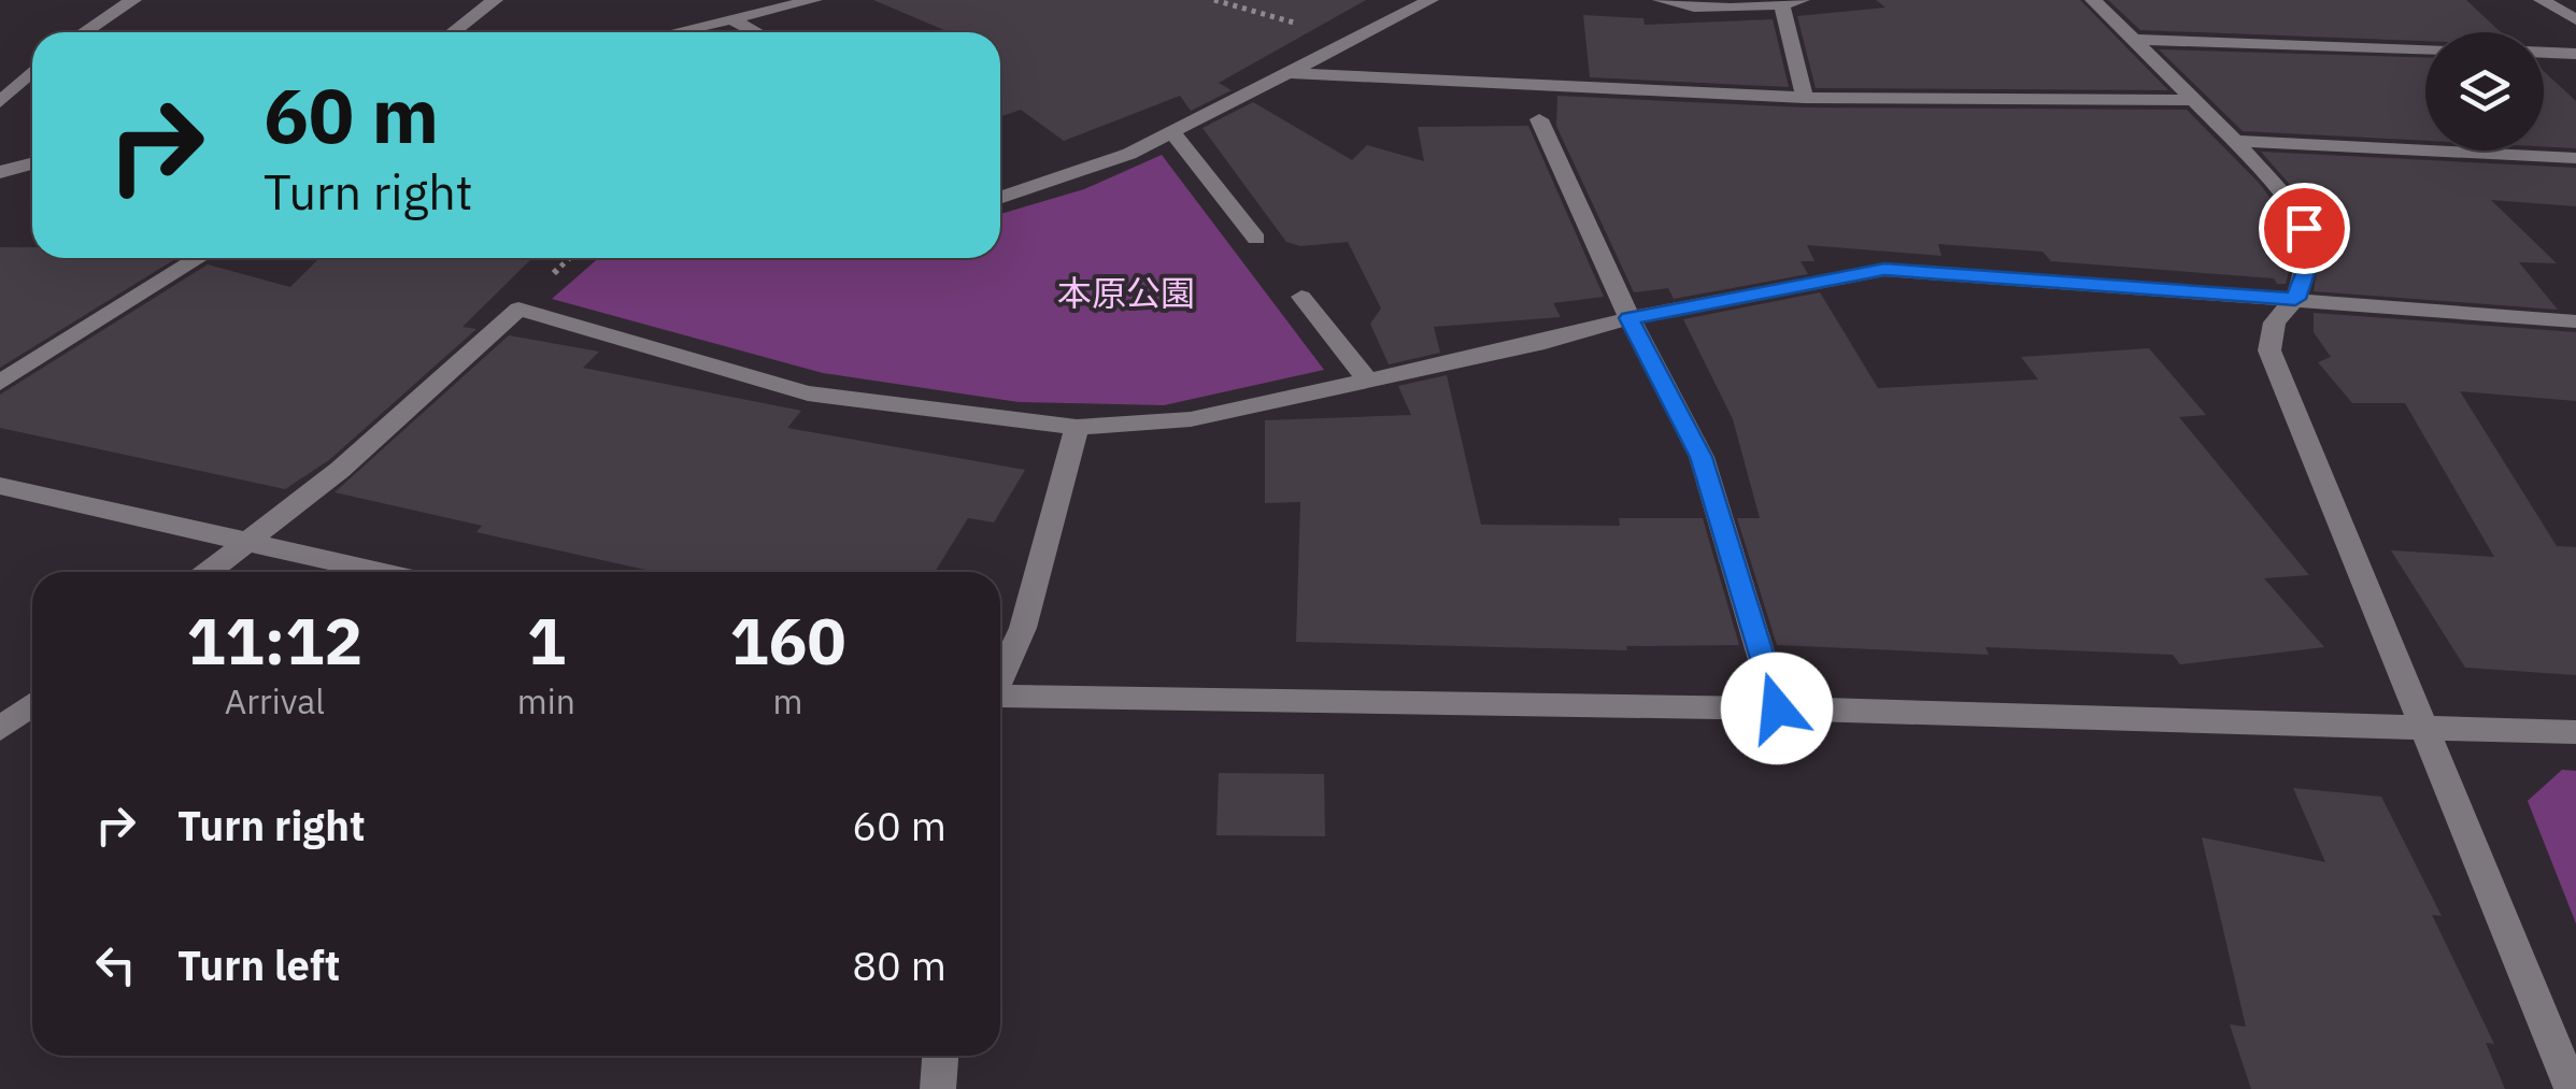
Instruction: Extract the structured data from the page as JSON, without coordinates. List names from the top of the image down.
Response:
{
  "parks": ["本原公園"],
  "page": {
    "turn": ["60 m", "Turn right"],
    "eta": [
      "11:12",
      "Arrival",
      "1",
      "min",
      "160",
      "m"
    ],
    "list": [
      {
        "name": "Turn right",
        "value": "60 m"
      },
      {
        "name": "Turn left",
        "value": "80 m"
      }
    ]
  }
}
